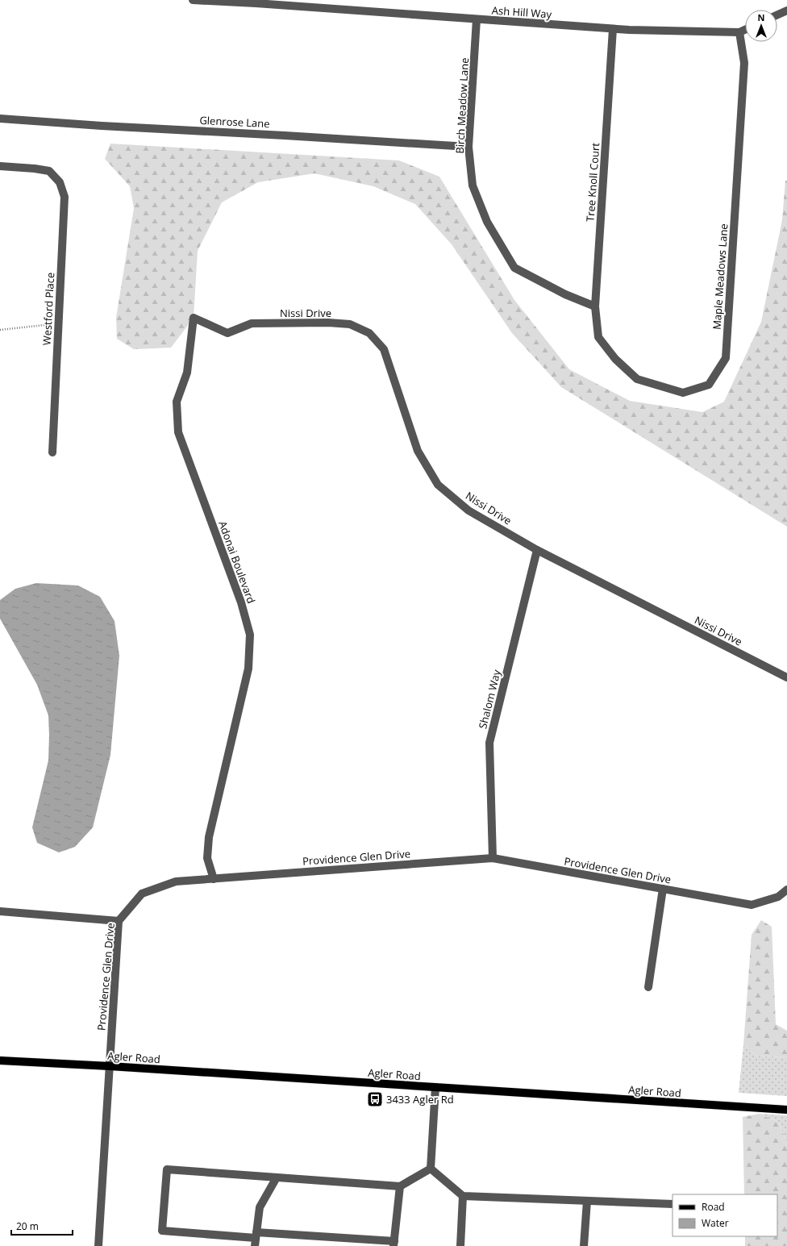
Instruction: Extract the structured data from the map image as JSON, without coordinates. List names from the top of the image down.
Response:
{
  "streets": {
    "main road": ["Agler Road"],
    "street": [
      "Ash Hill Way",
      "Birch Meadow Lane",
      "Glenrose Lane",
      "Tree Knoll Court",
      "Maple Meadows Lane",
      "Westford Place",
      "Nissi Drive",
      "Adonai Boulevard",
      "Shalom Way",
      "Providence Glen Drive"
    ]
  },
  "crossings": [
    ["Ash Hill Way", "Birch Meadow Lane"],
    ["Ash Hill Way", "Tree Knoll Court"],
    ["Ash Hill Way", "Maple Meadows Lane"],
    ["Birch Meadow Lane", "Glenrose Lane"],
    ["Birch Meadow Lane", "Tree Knoll Court"],
    ["Tree Knoll Court", "Maple Meadows Lane"],
    ["Nissi Drive", "Adonai Boulevard"],
    ["Nissi Drive", "Shalom Way"],
    ["Adonai Boulevard", "Providence Glen Drive"],
    ["Shalom Way", "Providence Glen Drive"],
    ["Providence Glen Drive", "Agler Road"]
  ],
  "places": {
    "bus stop": ["3433 Agler Rd"]
  },
  "legend": ["Road", "Water"],
  "scale_bar": "20 m",
  "north": "top"
}
